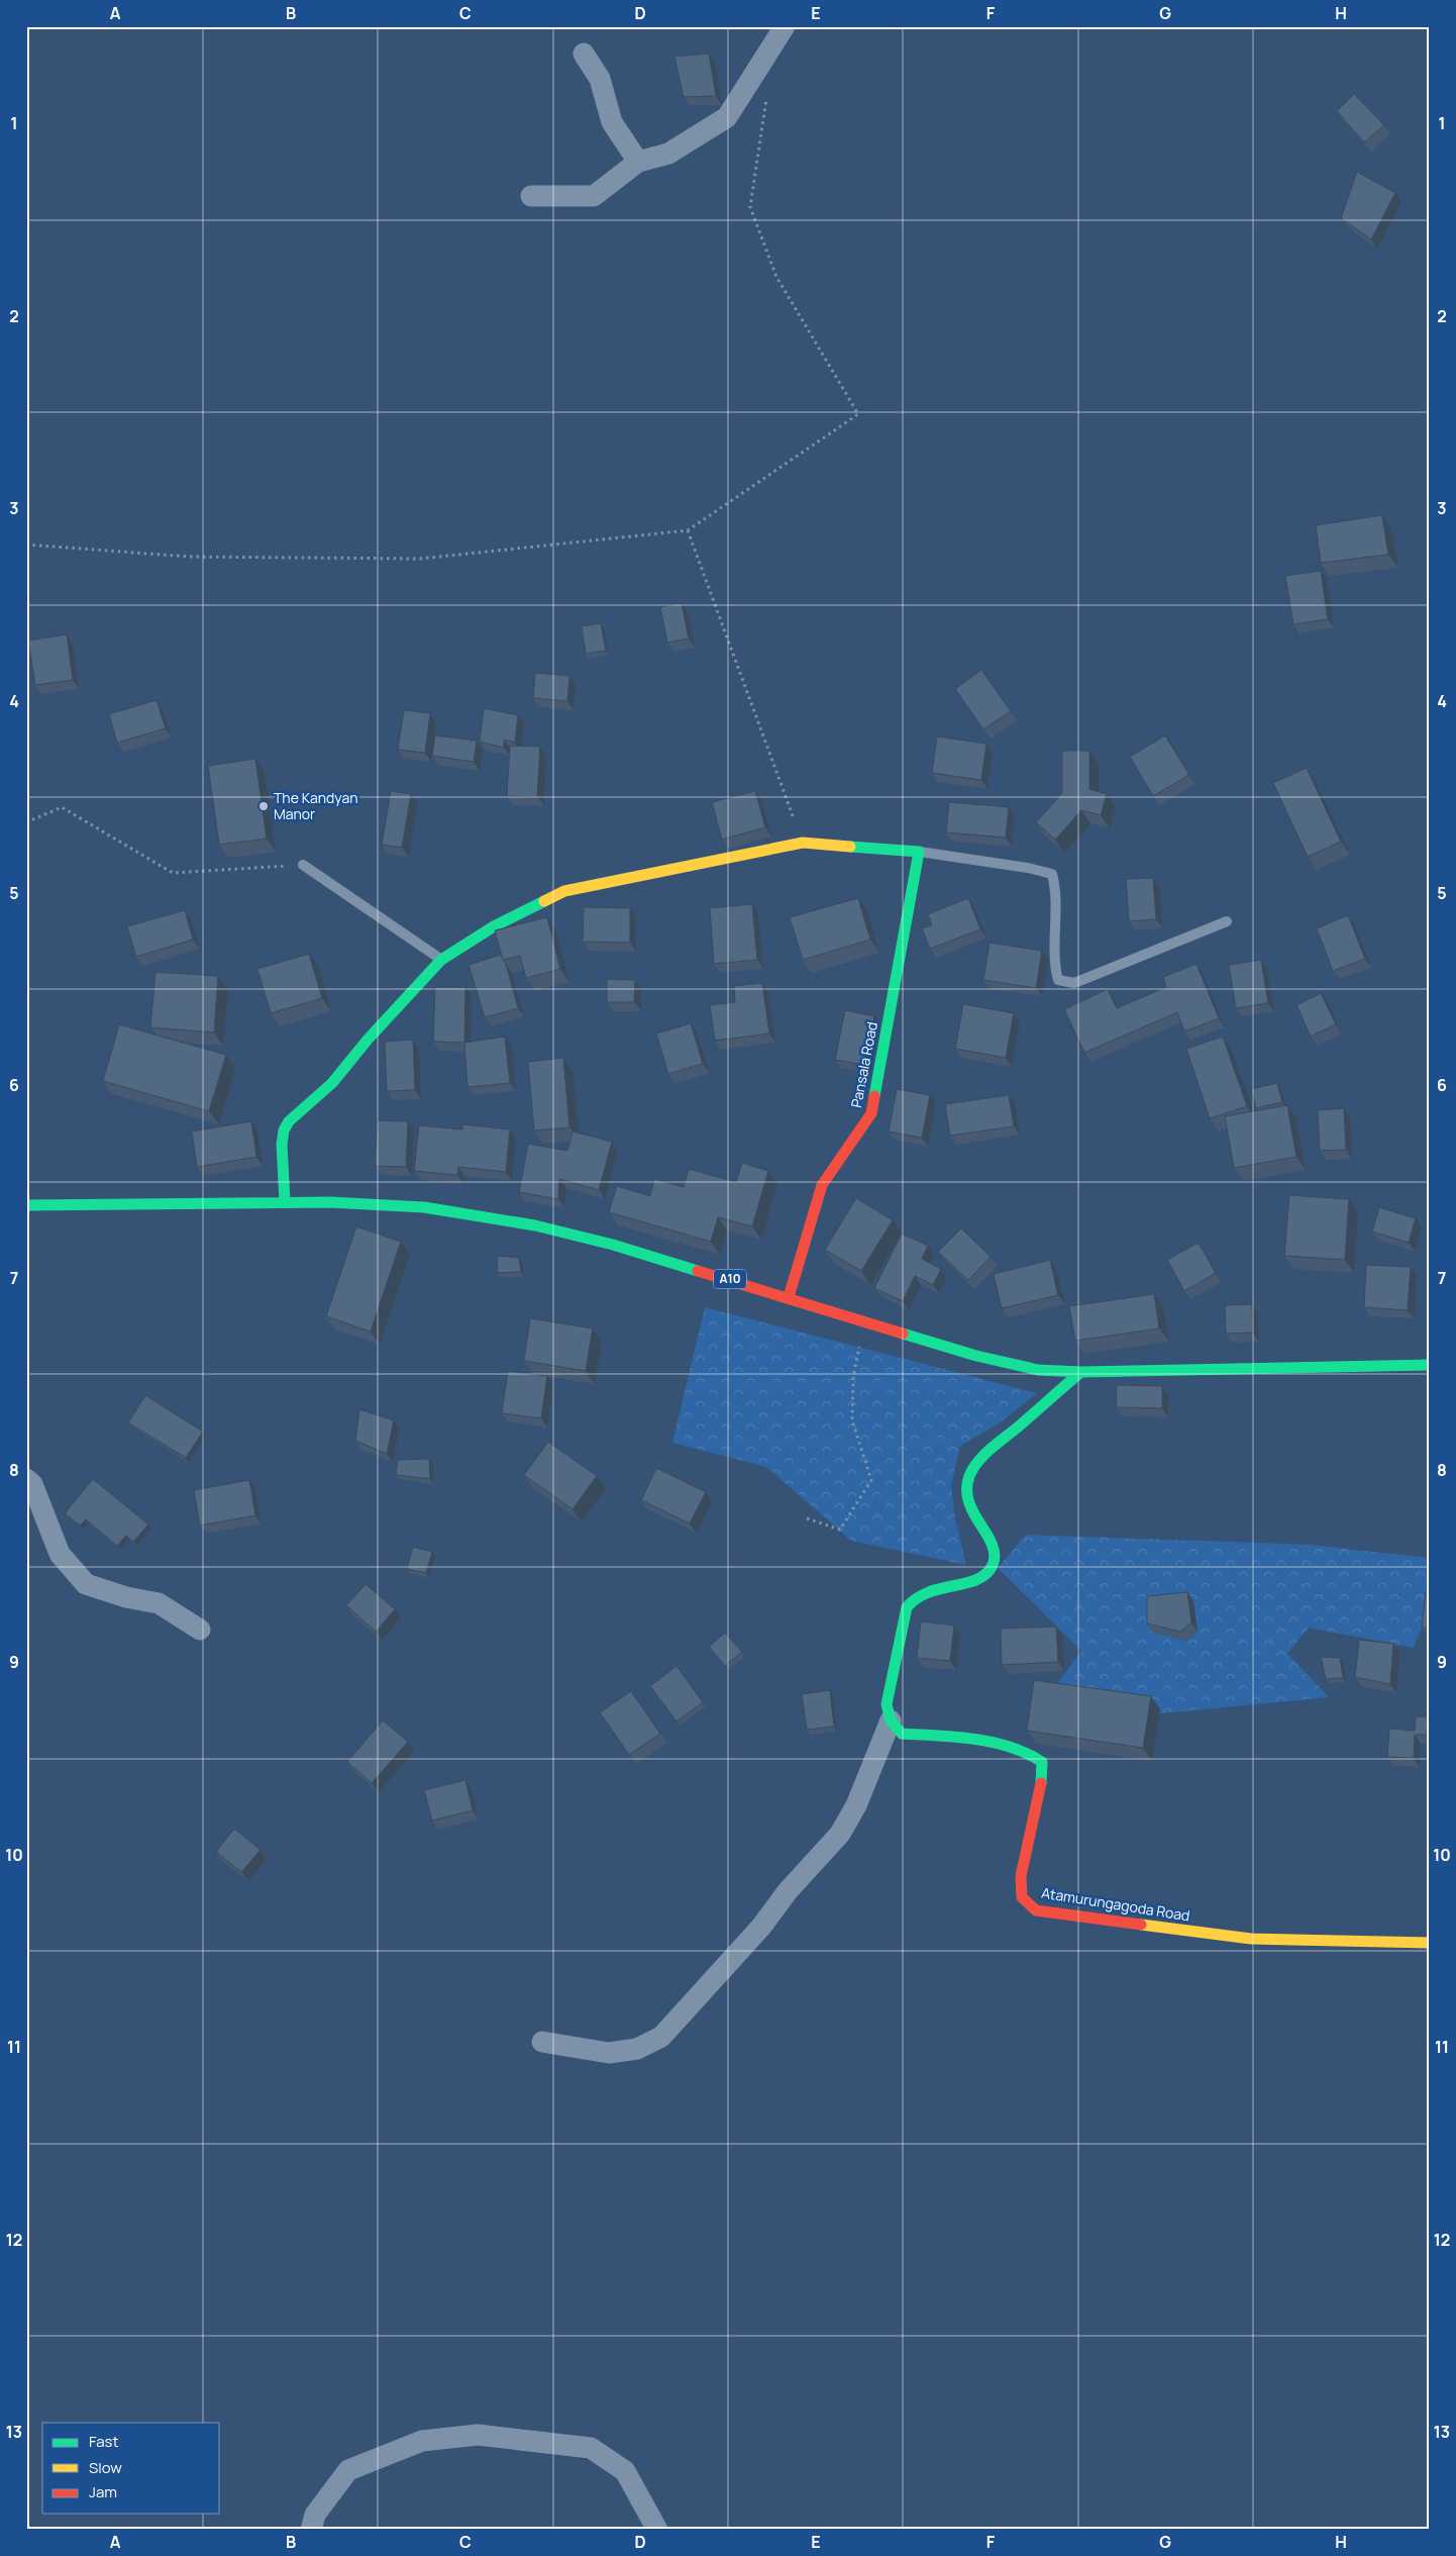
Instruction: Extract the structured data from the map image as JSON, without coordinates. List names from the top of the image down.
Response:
{
  "streets": {
    "main road": ["Pansala Road", "A10", "Atamurungagoda Road"]
  },
  "crossings": [
    ["Pansala Road", "A10"]
  ],
  "places": ["The Kandyan Manor"],
  "legend": ["Fast", "Slow", "Jam"],
  "grid": {
    "columns": [
      "A",
      "B",
      "C",
      "D",
      "E",
      "F",
      "G",
      "H"
    ],
    "rows": [
      "1",
      "2",
      "3",
      "4",
      "5",
      "6",
      "7",
      "8",
      "9",
      "10",
      "11",
      "12",
      "13"
    ]
  }
}
